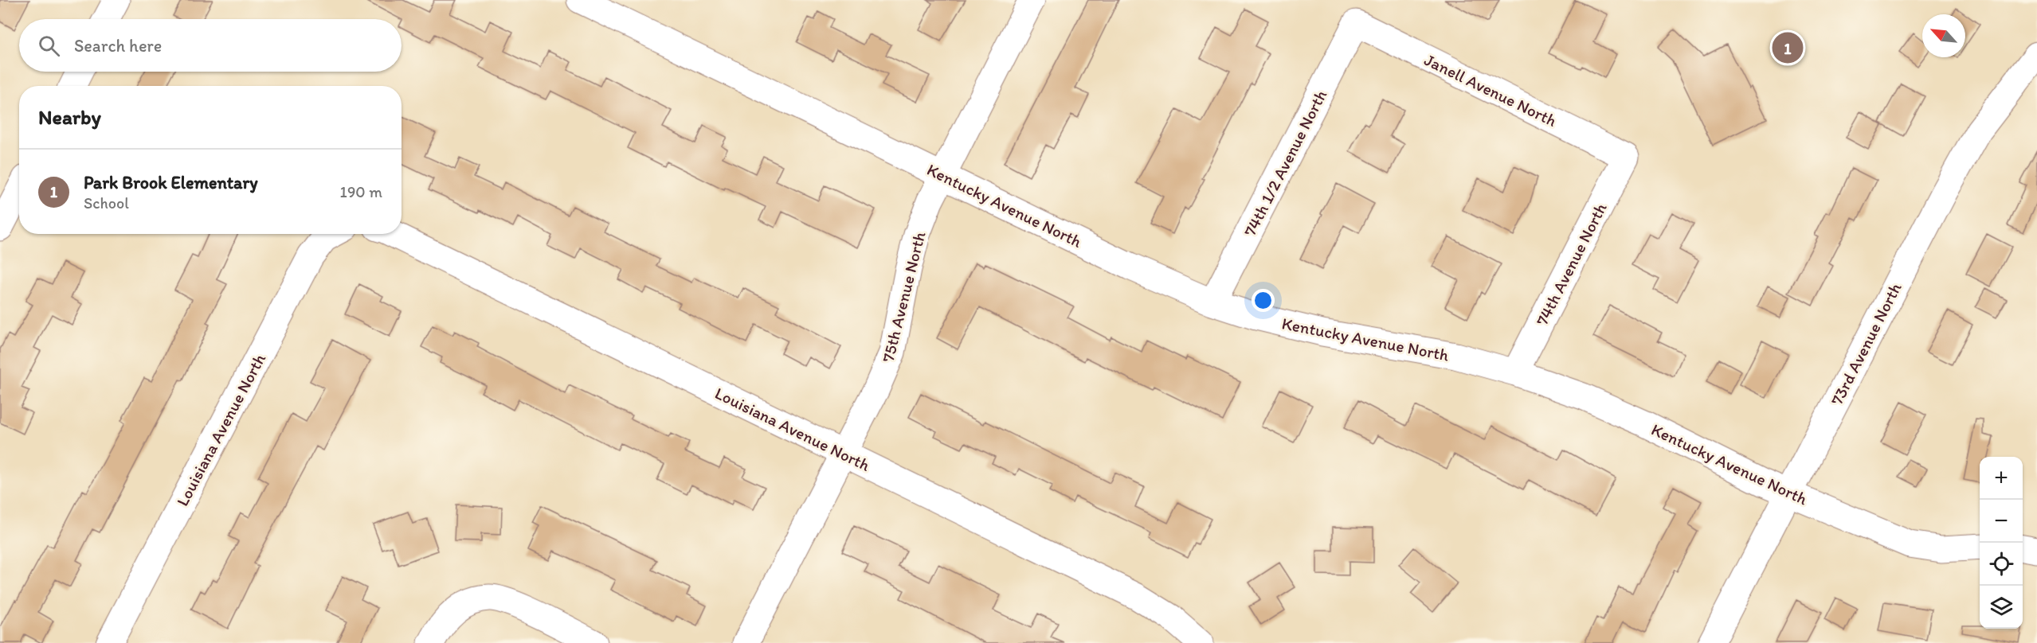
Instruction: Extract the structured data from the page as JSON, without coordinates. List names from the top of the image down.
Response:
{
  "streets": {
    "street": [
      "Janell Avenue North",
      "74th 1/2 Avenue North",
      "Kentucky Avenue North",
      "74th Avenue North",
      "75th Avenue North",
      "73rd Avenue North",
      "Louisiana Avenue North"
    ]
  },
  "crossings": [
    ["Janell Avenue North", "74th 1/2 Avenue North"],
    ["Janell Avenue North", "74th Avenue North"],
    ["74th 1/2 Avenue North", "Kentucky Avenue North"],
    ["Kentucky Avenue North", "74th Avenue North"],
    ["Kentucky Avenue North", "75th Avenue North"],
    ["Kentucky Avenue North", "73rd Avenue North"],
    ["75th Avenue North", "Louisiana Avenue North"]
  ],
  "north": "top left",
  "page": {
    "search": "Search here",
    "pins": "1",
    "heading": "Nearby",
    "list": [
      {
        "mark": "1",
        "name": "Park Brook Elementary",
        "note": "School",
        "value": "190 m"
      }
    ],
    "map_buttons": ["+", "−"]
  }
}
